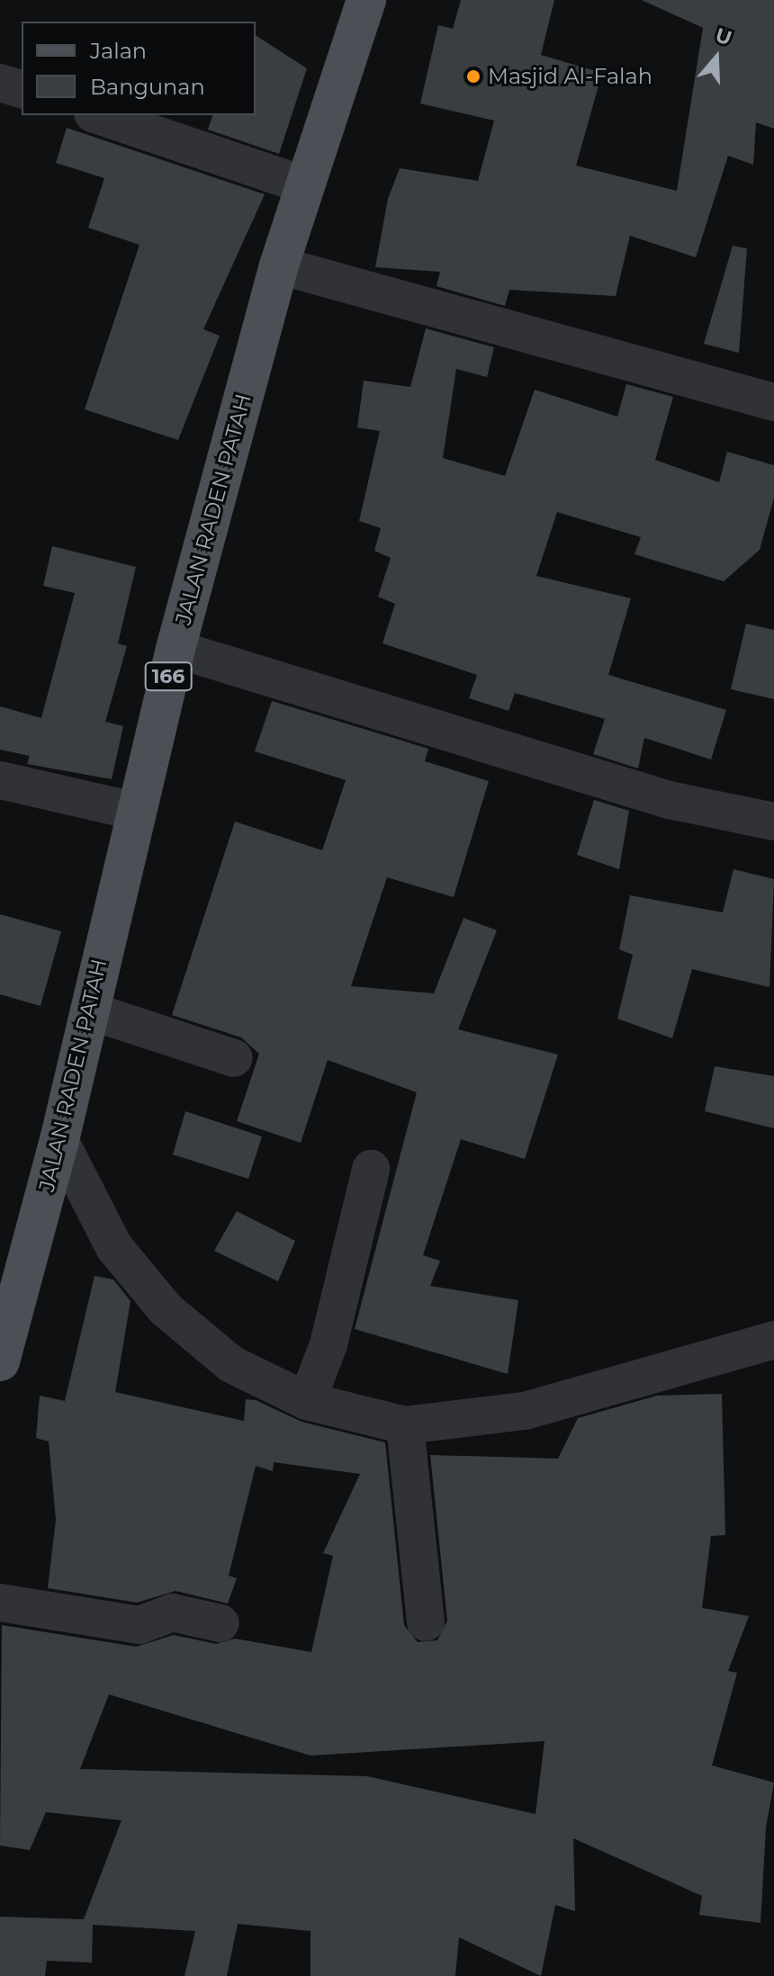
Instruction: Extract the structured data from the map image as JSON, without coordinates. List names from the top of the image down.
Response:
{
  "streets": {
    "main road": ["JALAN RADEN PATAH", "166"]
  },
  "places": ["Masjid Al-Falah"],
  "legend": ["Jalan", "Bangunan"],
  "north": "top"
}
